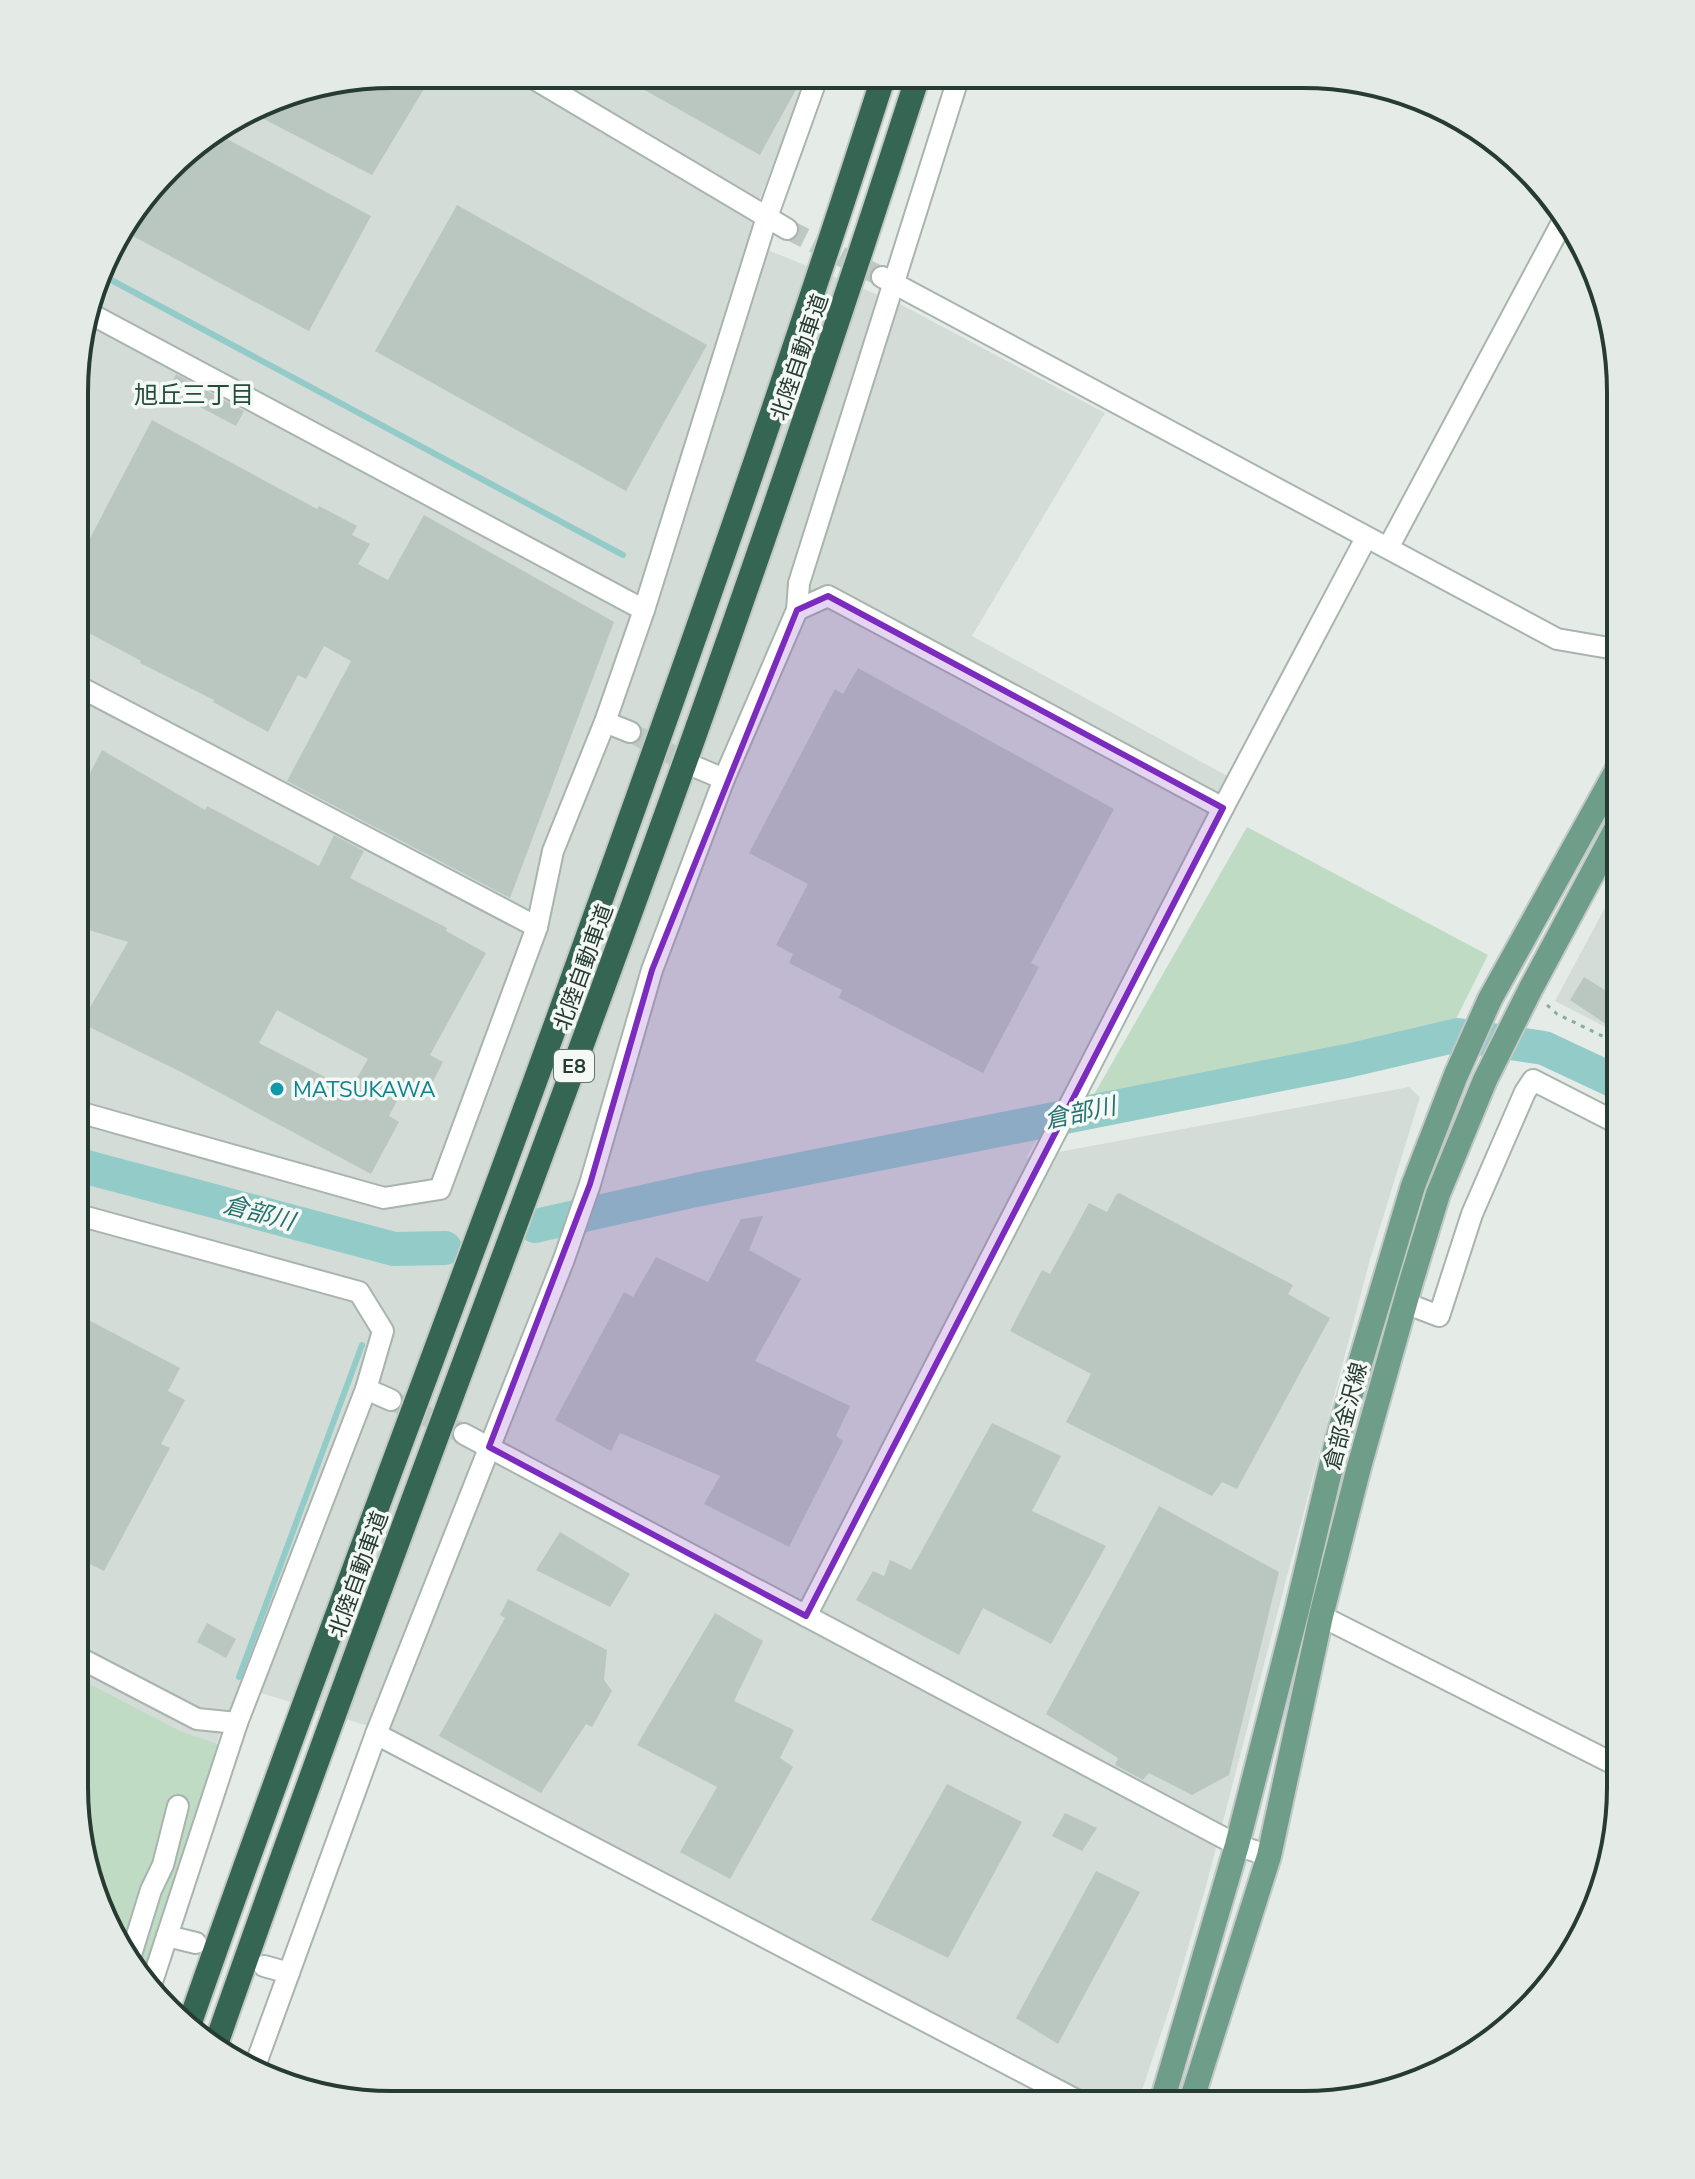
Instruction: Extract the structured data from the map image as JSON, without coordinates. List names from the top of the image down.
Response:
{
  "streets": {
    "highway": ["北陸自動車道", "E8"],
    "main road": ["倉部金沢線"]
  },
  "districts": ["旭丘三丁目"],
  "water": ["倉部川"],
  "places": ["MATSUKAWA"]
}
